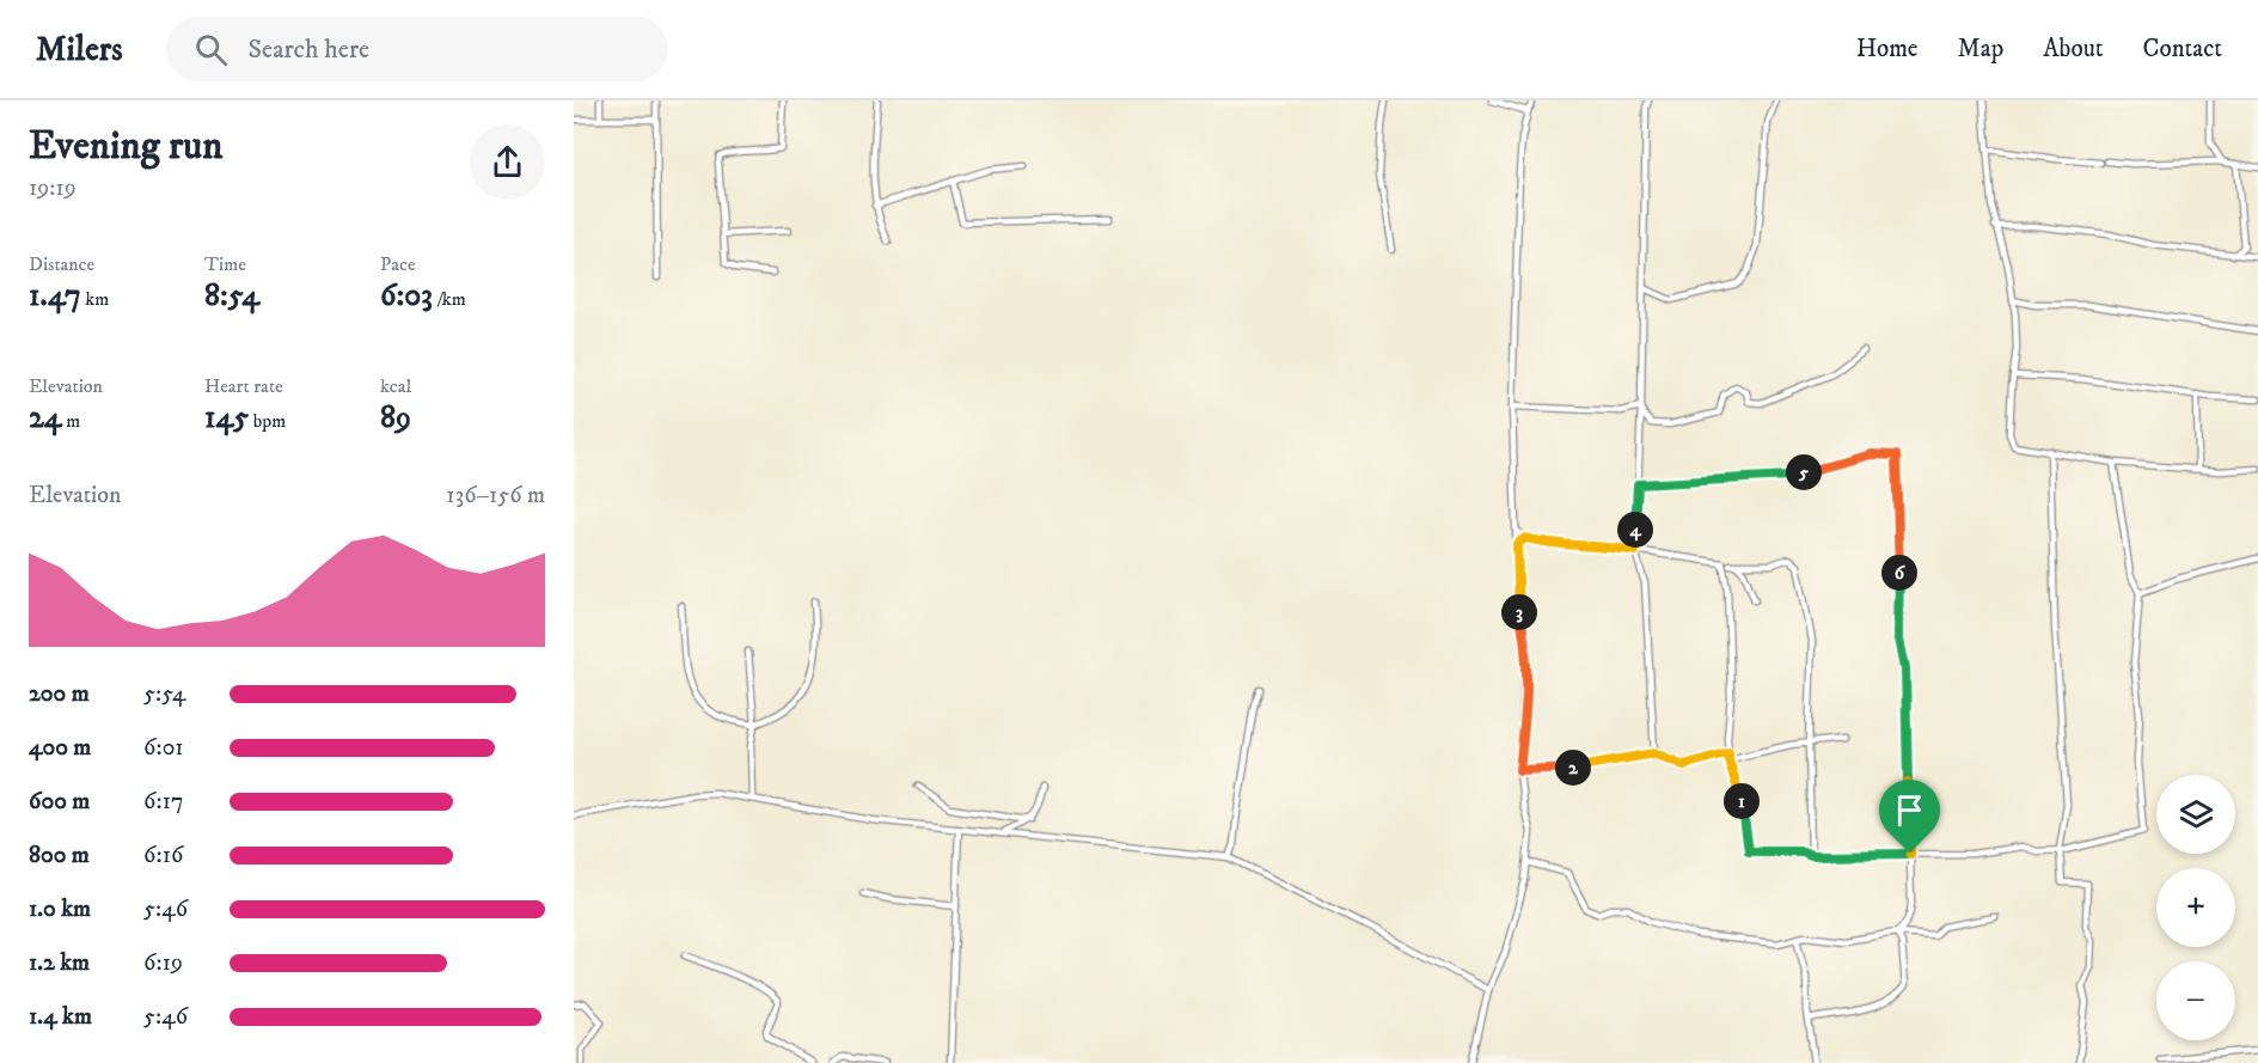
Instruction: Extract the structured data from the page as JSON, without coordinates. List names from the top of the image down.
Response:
{
  "page": {
    "header": "Milers",
    "search": "Search here",
    "nav": [
      "Home",
      "Map",
      "About",
      "Contact"
    ],
    "heading": ["Evening run", "19:19"],
    "stats": [
      ["Distance", "1.47 km"],
      ["Time", "8:54"],
      ["Pace", "6:03 /km"],
      ["Elevation", "24 m"],
      ["Heart rate", "145 bpm"],
      ["kcal", "89"]
    ],
    "pins": [
      "5",
      "4",
      "6",
      "3",
      "2",
      "1"
    ],
    "chart": ["Elevation", "136–156 m"],
    "list": [
      {
        "name": "200 m",
        "note": "5:54"
      },
      {
        "name": "400 m",
        "note": "6:01"
      },
      {
        "name": "600 m",
        "note": "6:17"
      },
      {
        "name": "800 m",
        "note": "6:16"
      },
      {
        "name": "1.0 km",
        "note": "5:46"
      },
      {
        "name": "1.2 km",
        "note": "6:19"
      },
      {
        "name": "1.4 km",
        "note": "5:46"
      }
    ],
    "map_buttons": ["+", "−"]
  }
}
